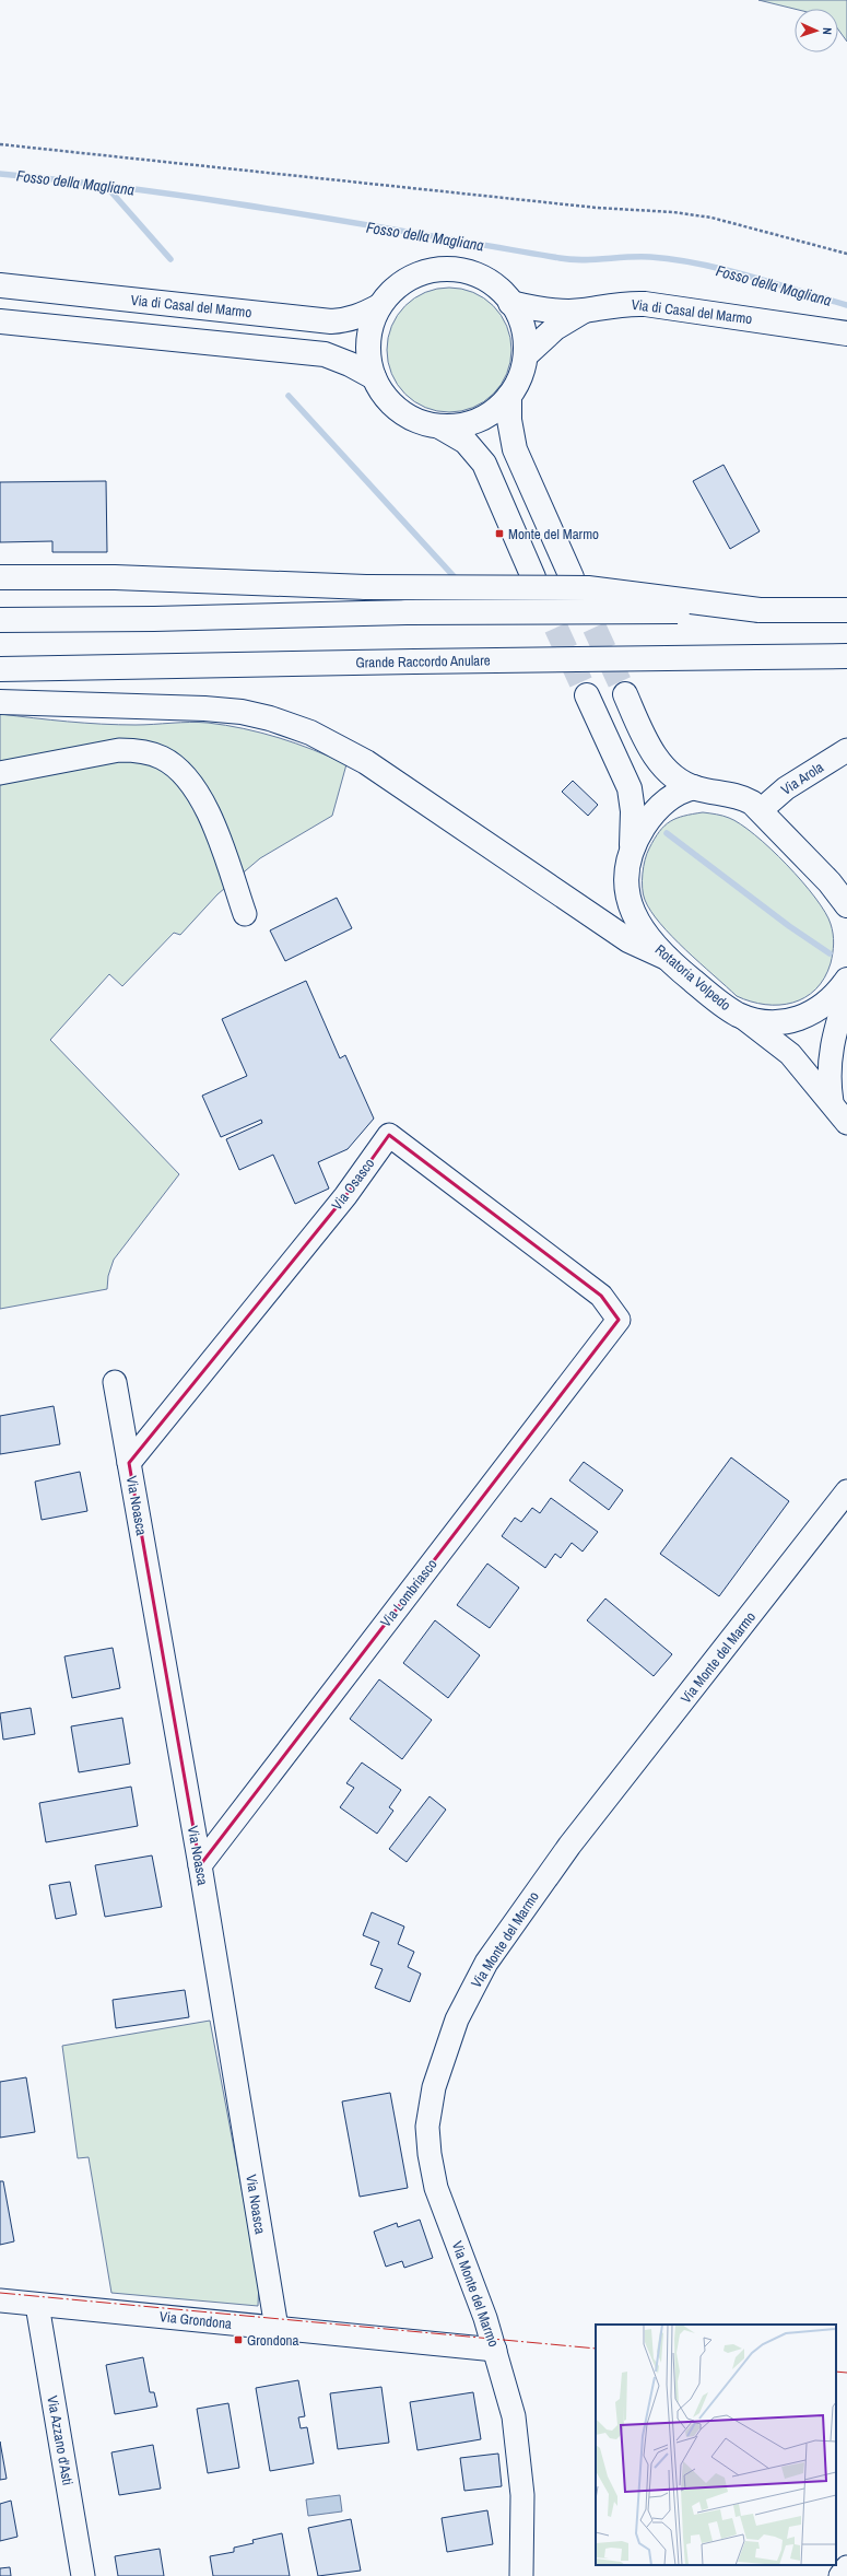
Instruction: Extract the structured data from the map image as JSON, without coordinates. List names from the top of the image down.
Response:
{
  "streets": {
    "main road": ["Via di Casal del Marmo", "Grande Raccordo Anulare", "Rotatoria Volpedo"],
    "street": [
      "Via Arola",
      "Via Osasco",
      "Via Noasca",
      "Via Lombriasco",
      "Via Monte del Marmo",
      "Via Grondona",
      "Via Azzano d'Asti"
    ]
  },
  "crossings": [
    ["Via Osasco", "Via Noasca"],
    ["Via Osasco", "Via Lombriasco"],
    ["Via Noasca", "Via Lombriasco"],
    ["Via Noasca", "Via Grondona"],
    ["Via Monte del Marmo", "Via Grondona"],
    ["Via Grondona", "Via Azzano d'Asti"]
  ],
  "water": ["Fosso della Magliana"],
  "places": {
    "transit": ["Monte del Marmo", "Grondona"]
  },
  "north": "right"
}
